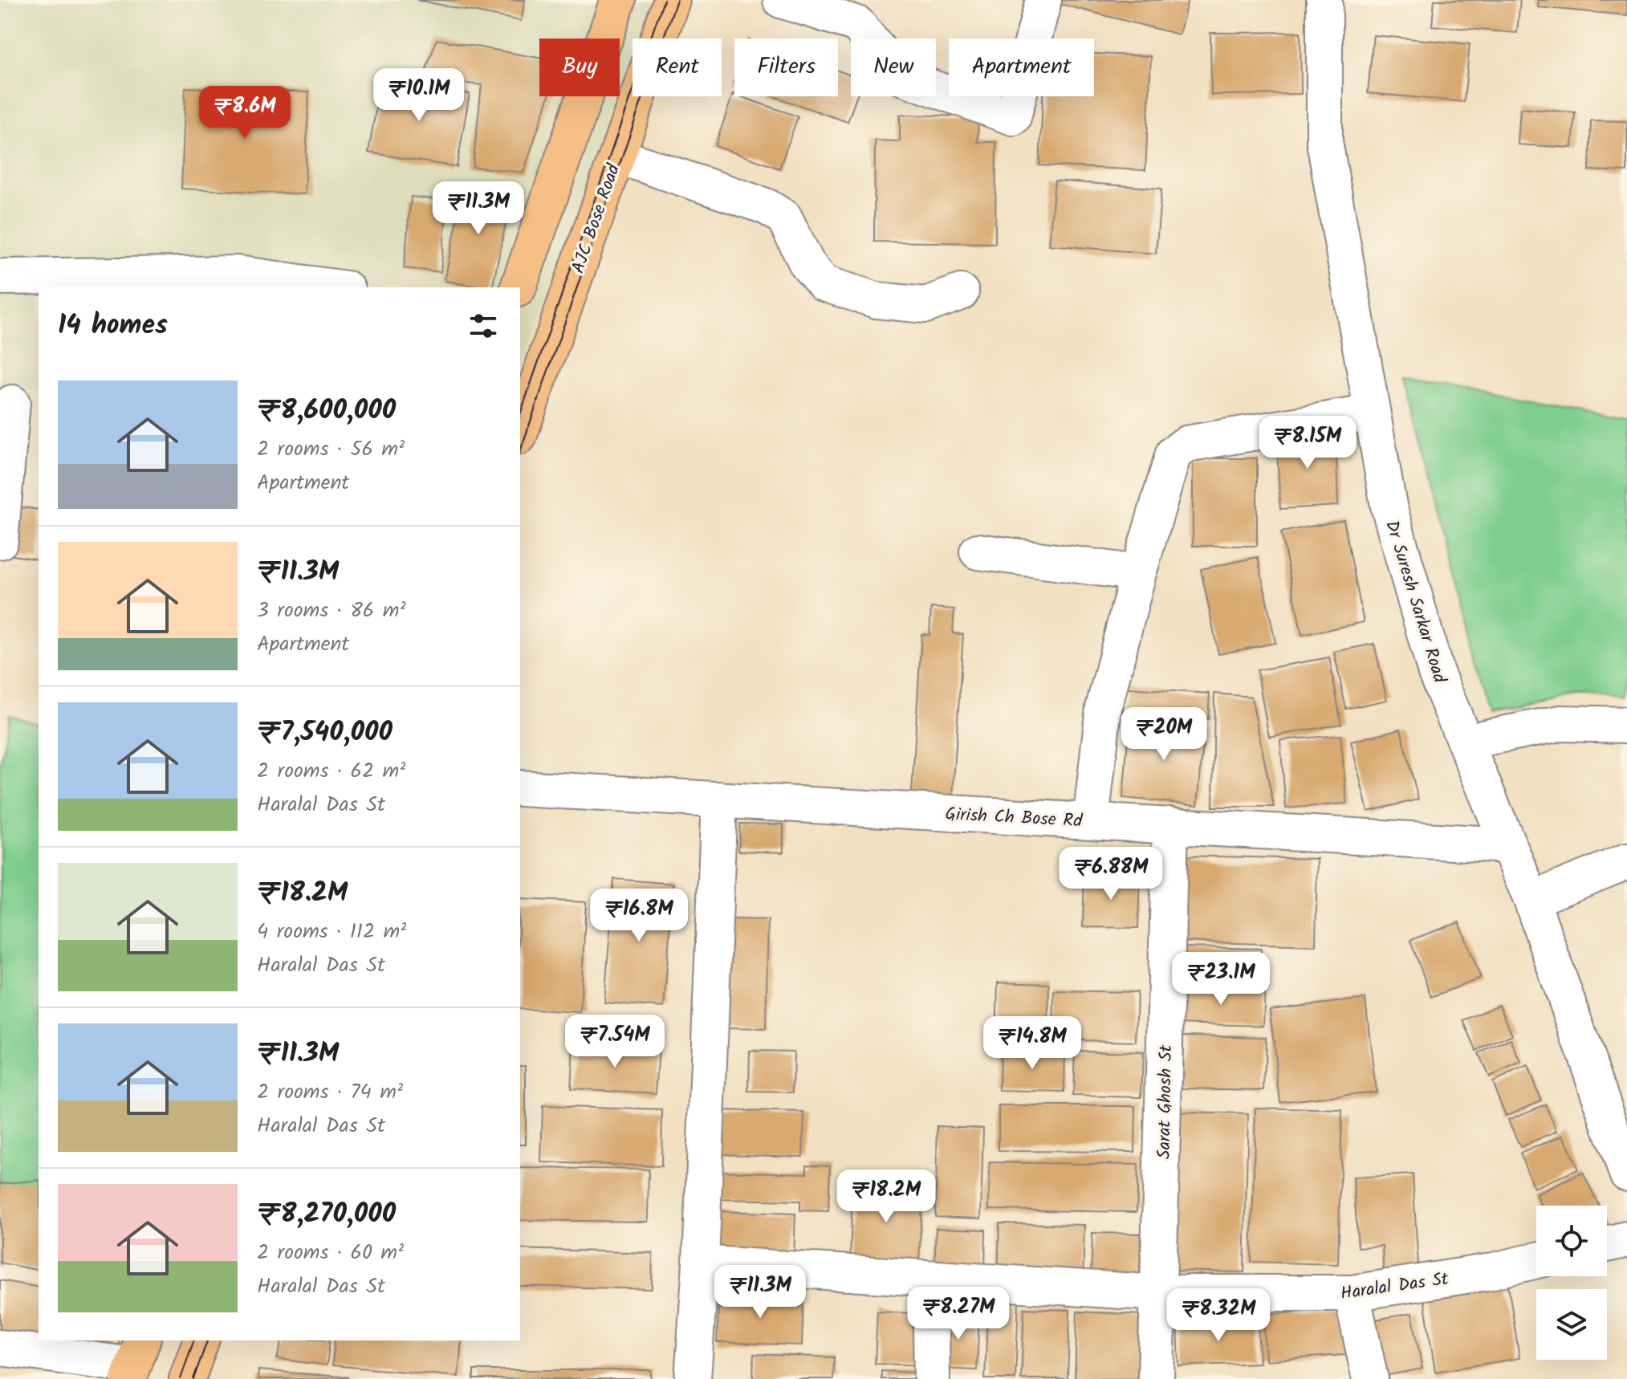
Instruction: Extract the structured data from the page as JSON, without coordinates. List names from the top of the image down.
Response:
{
  "streets": {
    "main road": ["AJC Bose Road"],
    "street": [
      "Dr Suresh Sarkar Road",
      "Girish Ch Bose Rd",
      "Sarat Ghosh St",
      "Haralal Das St"
    ]
  },
  "crossings": [
    ["Dr Suresh Sarkar Road", "Girish Ch Bose Rd"],
    ["Girish Ch Bose Rd", "Sarat Ghosh St"],
    ["Sarat Ghosh St", "Haralal Das St"]
  ],
  "page": {
    "chip": [
      "Buy",
      "Rent",
      "Filters",
      "New",
      "Apartment"
    ],
    "price": [
      "₹10.1M",
      "₹8.6M",
      "₹11.3M",
      "₹8.15M",
      "₹20M",
      "₹6.88M",
      "₹16.8M",
      "₹23.1M",
      "₹7.54M",
      "₹14.8M",
      "₹18.2M",
      "₹11.3M",
      "₹8.27M",
      "₹8.32M"
    ],
    "heading": "14 homes",
    "list": [
      {
        "name": "₹8,600,000",
        "note": "2 rooms · 56 m² · Apartment"
      },
      {
        "name": "₹11.3M",
        "note": "3 rooms · 86 m² · Apartment"
      },
      {
        "name": "₹7,540,000",
        "note": "2 rooms · 62 m² · Haralal Das St"
      },
      {
        "name": "₹18.2M",
        "note": "4 rooms · 112 m² · Haralal Das St"
      },
      {
        "name": "₹11.3M",
        "note": "2 rooms · 74 m² · Haralal Das St"
      },
      {
        "name": "₹8,270,000",
        "note": "2 rooms · 60 m² · Haralal Das St"
      }
    ]
  }
}
